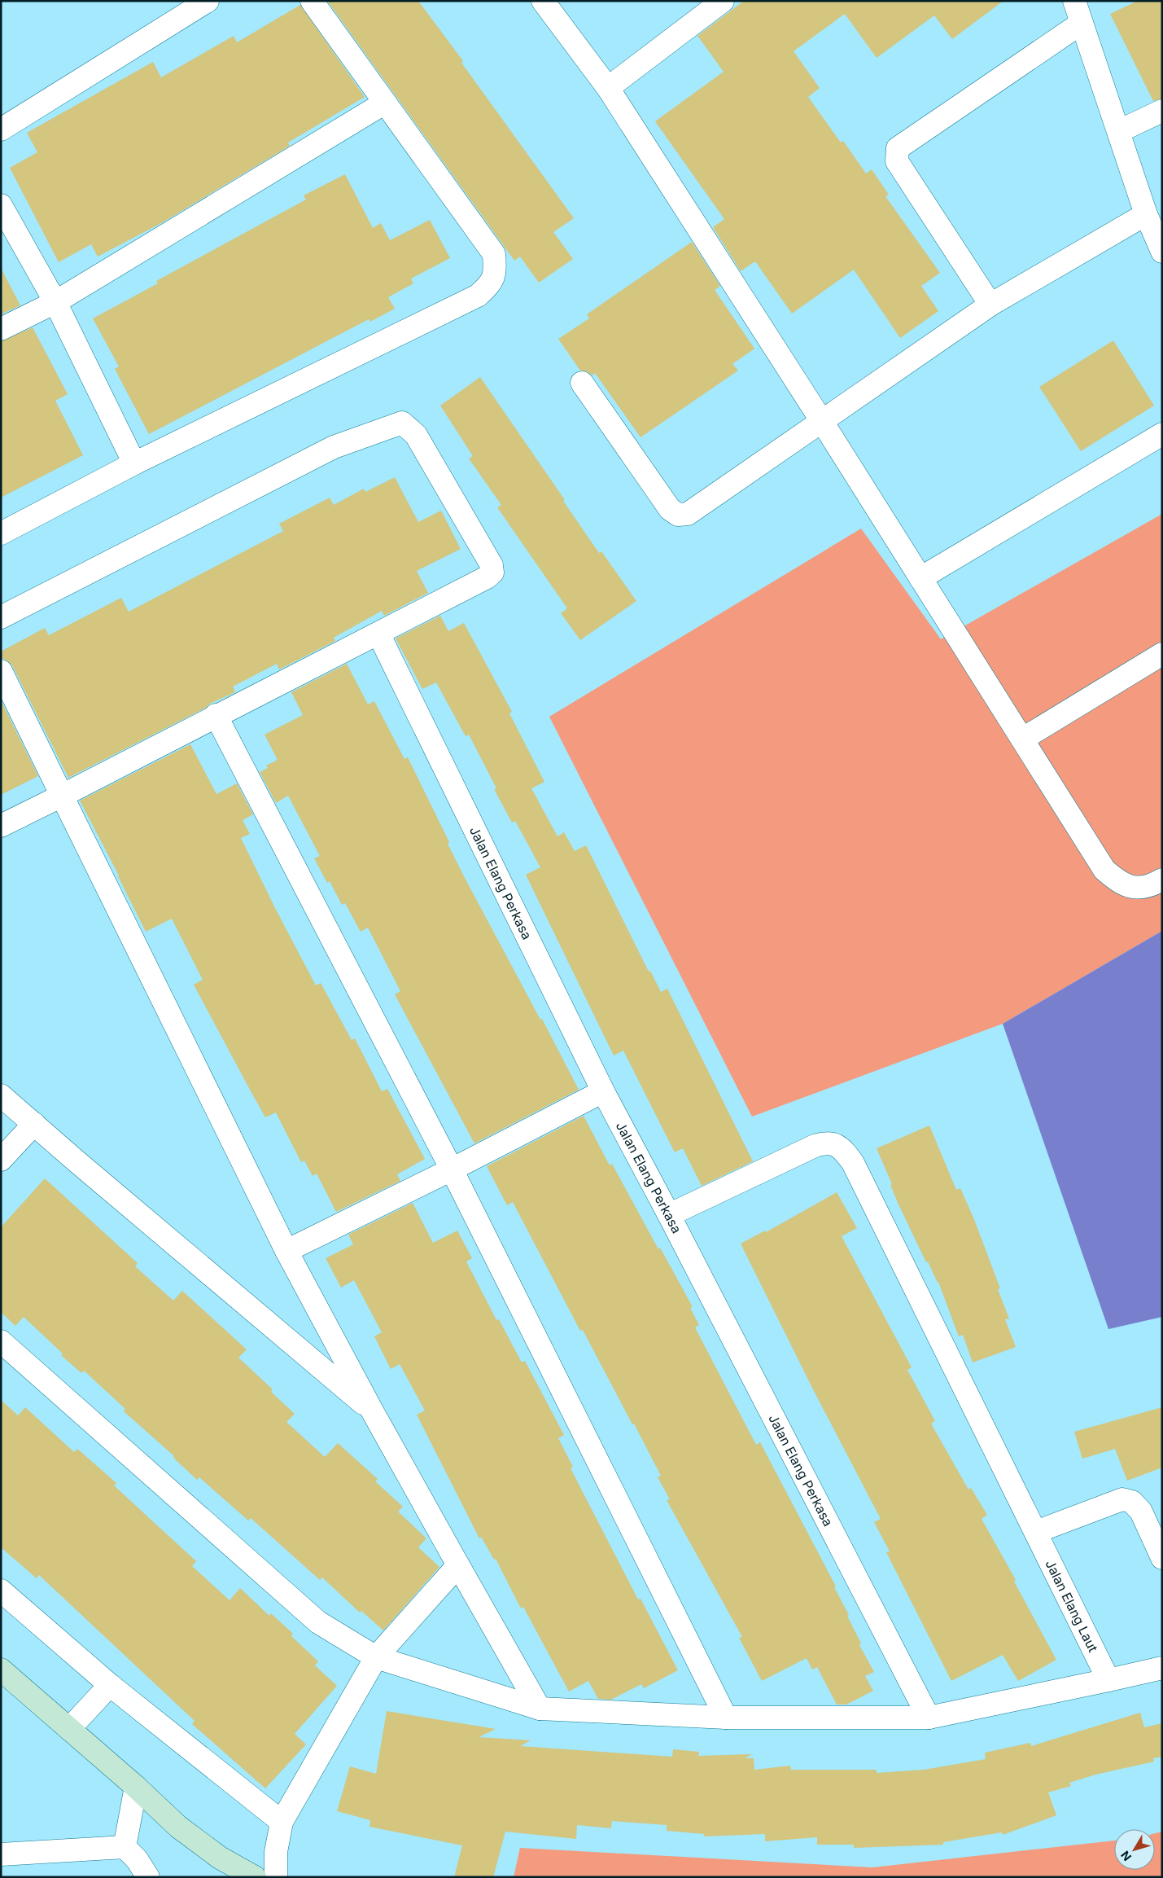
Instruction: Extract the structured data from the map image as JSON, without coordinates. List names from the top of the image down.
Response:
{
  "streets": {
    "street": ["Jalan Elang Perkasa", "Jalan Elang Laut"]
  },
  "crossings": [
    ["Jalan Elang Perkasa", "Jalan Elang Laut"]
  ],
  "north": "bottom left"
}
